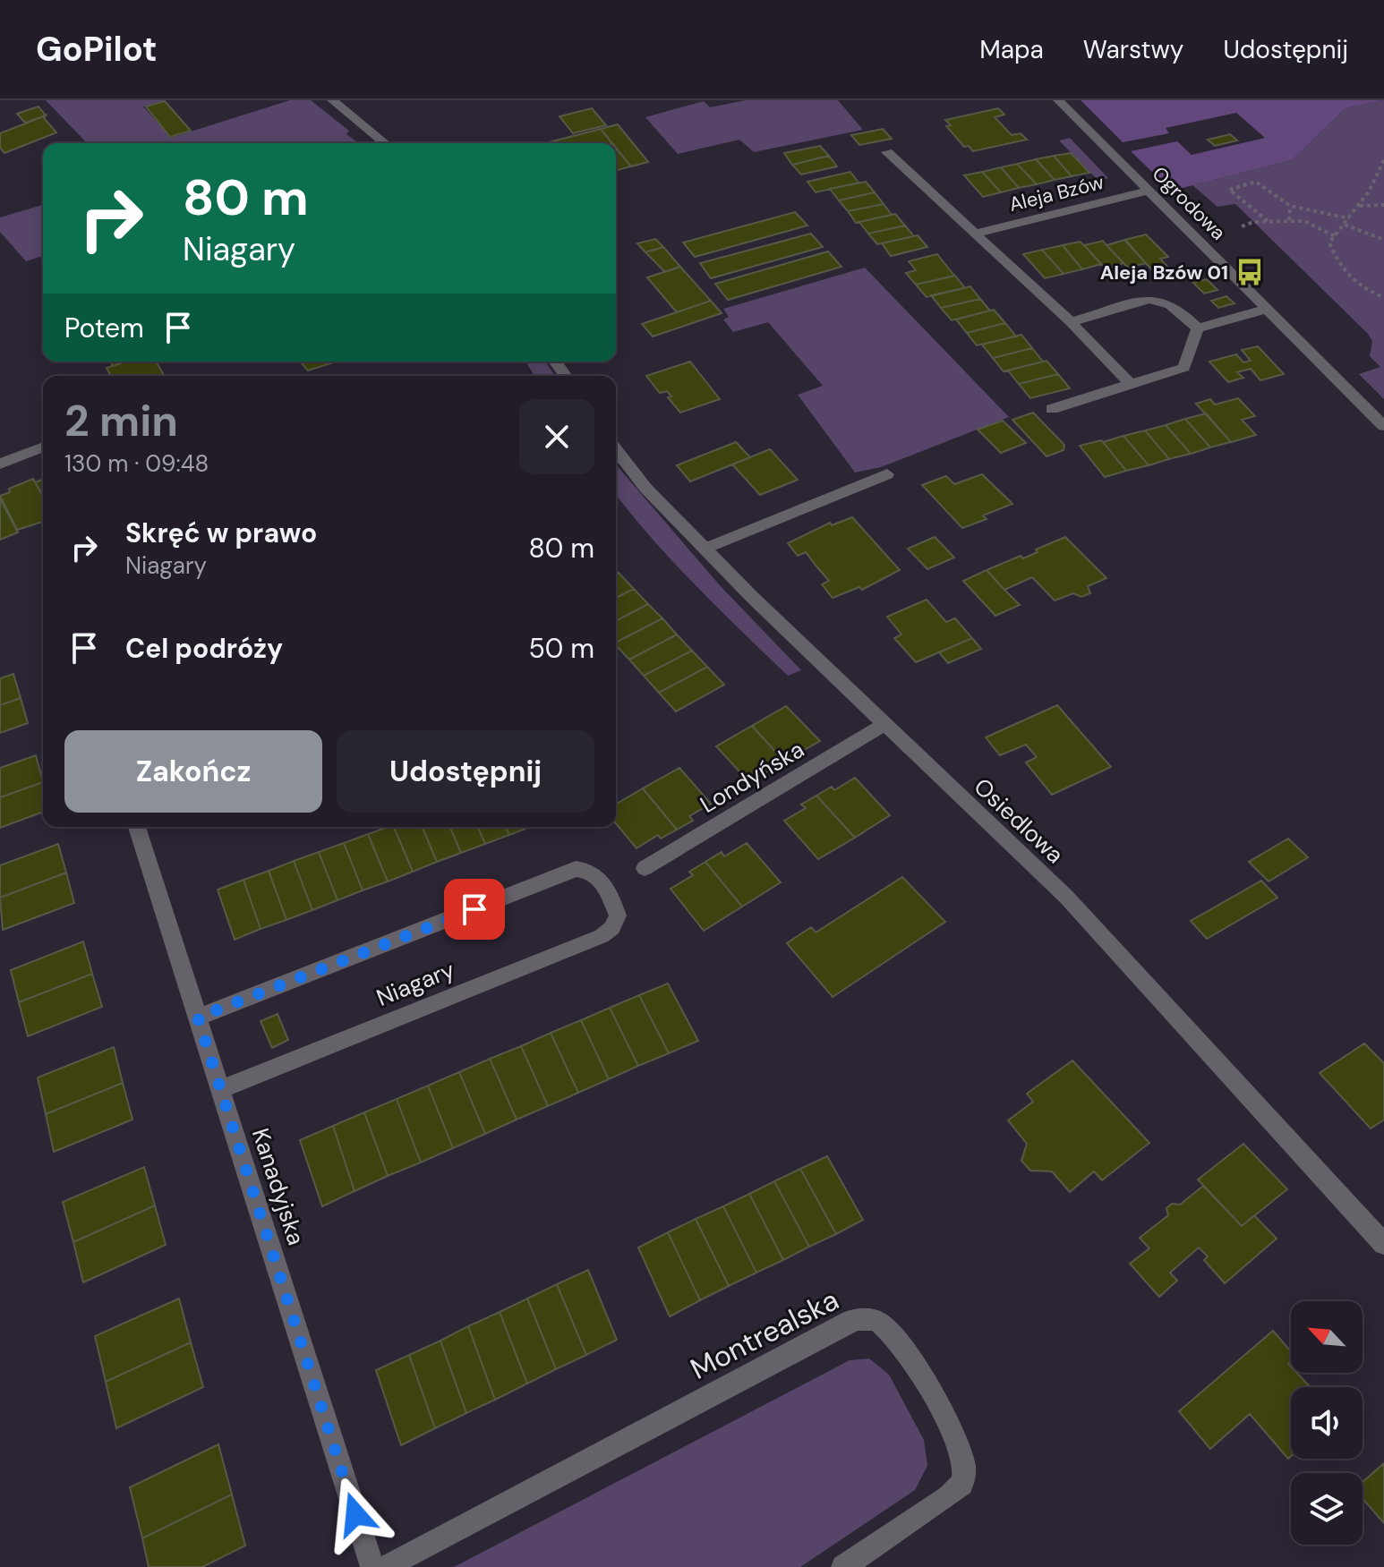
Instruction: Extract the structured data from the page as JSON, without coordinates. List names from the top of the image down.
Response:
{
  "streets": {
    "street": [
      "Aleja Bzów",
      "Ogrodowa",
      "Londyńska",
      "Osiedlowa",
      "Niagary",
      "Kanadyjska",
      "Montrealska"
    ]
  },
  "crossings": [
    ["Aleja Bzów", "Ogrodowa"],
    ["Londyńska", "Osiedlowa"],
    ["Niagary", "Kanadyjska"]
  ],
  "places": {
    "bus stop": ["Aleja Bzów 01"]
  },
  "north": "top left",
  "page": {
    "header": "GoPilot",
    "nav": ["Mapa", "Warstwy", "Udostępnij"],
    "turn": ["80 m", "Niagary"],
    "then": "Potem",
    "heading": ["2 min", "130 m · 09:48"],
    "list": [
      {
        "name": "Skręć w prawo",
        "note": "Niagary",
        "value": "80 m"
      },
      {
        "name": "Cel podróży",
        "value": "50 m"
      }
    ],
    "buttons": ["Zakończ", "Udostępnij"]
  }
}
